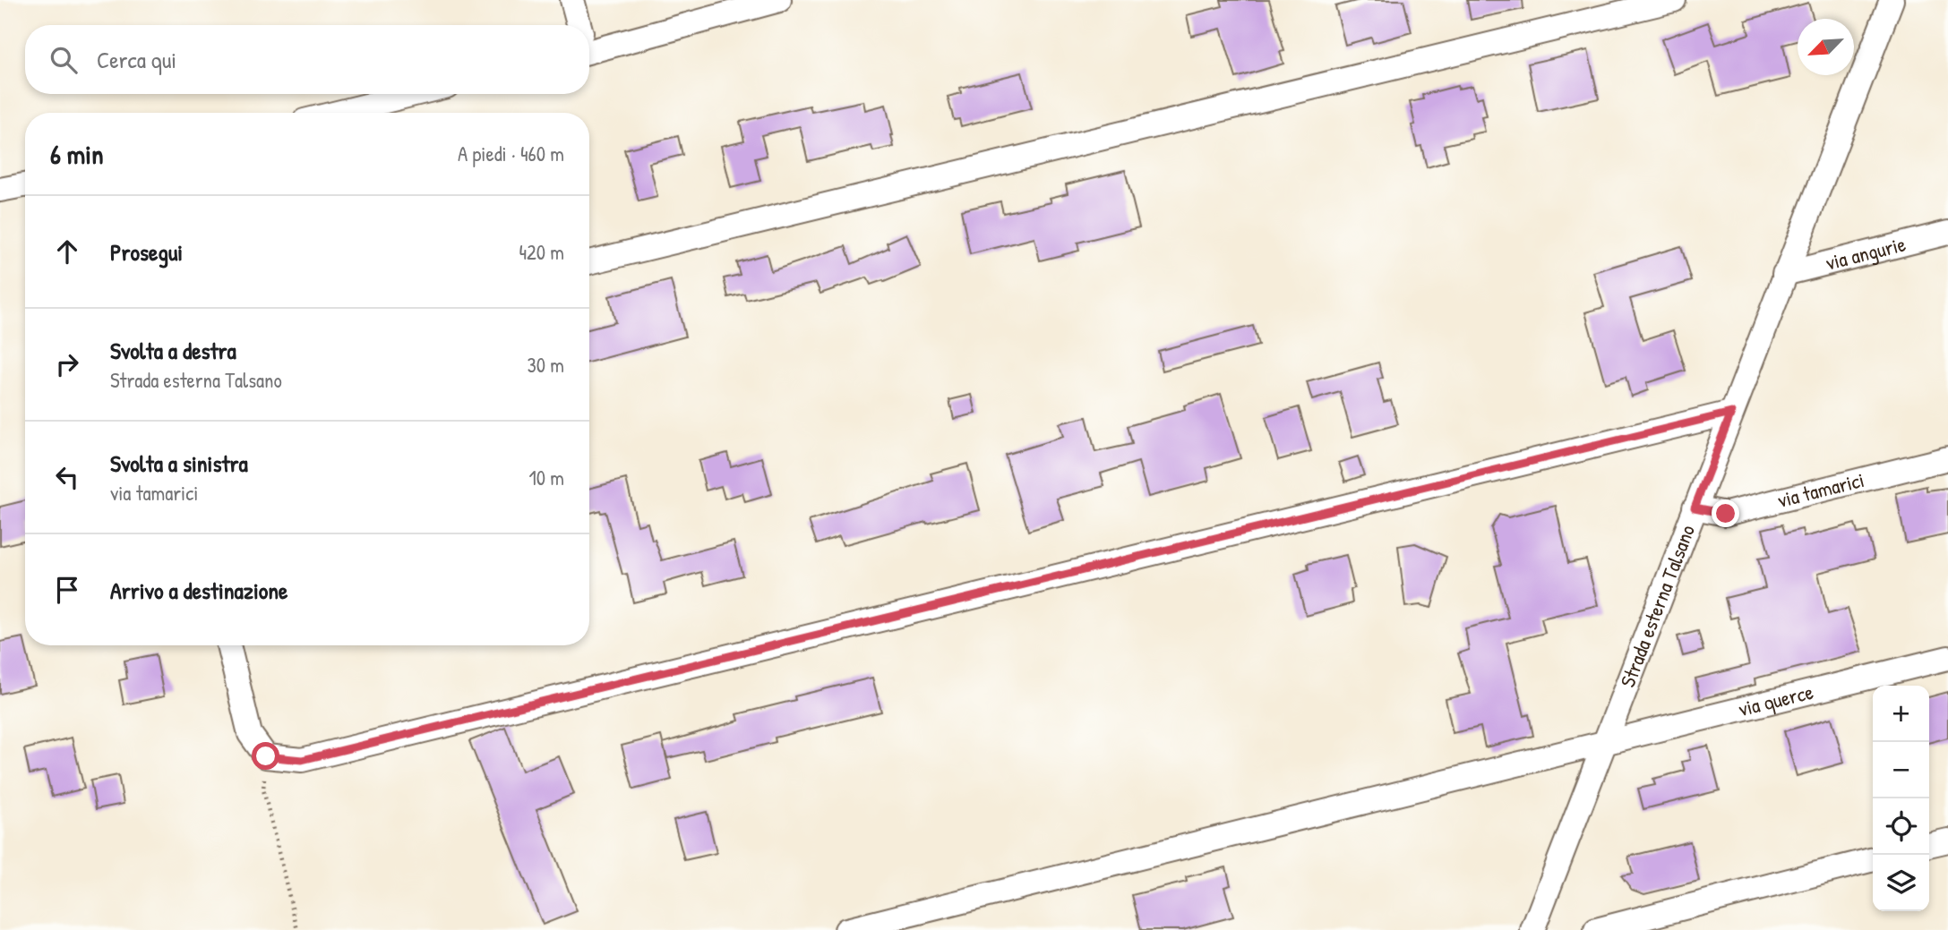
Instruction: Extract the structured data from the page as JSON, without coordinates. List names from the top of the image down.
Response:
{
  "streets": {
    "street": [
      "via angurie",
      "via tamarici",
      "Strada esterna Talsano",
      "via querce"
    ]
  },
  "crossings": [
    ["via angurie", "Strada esterna Talsano"],
    ["via tamarici", "Strada esterna Talsano"],
    ["Strada esterna Talsano", "via querce"]
  ],
  "north": "bottom left",
  "page": {
    "search": "Cerca qui",
    "heading": ["6 min", "A piedi · 460 m"],
    "list": [
      ["Prosegui", "420 m"],
      ["Svolta a destra", "Strada esterna Talsano", "30 m"],
      ["Svolta a sinistra", "via tamarici", "10 m"],
      "Arrivo a destinazione"
    ],
    "map_buttons": ["+", "−"]
  }
}
